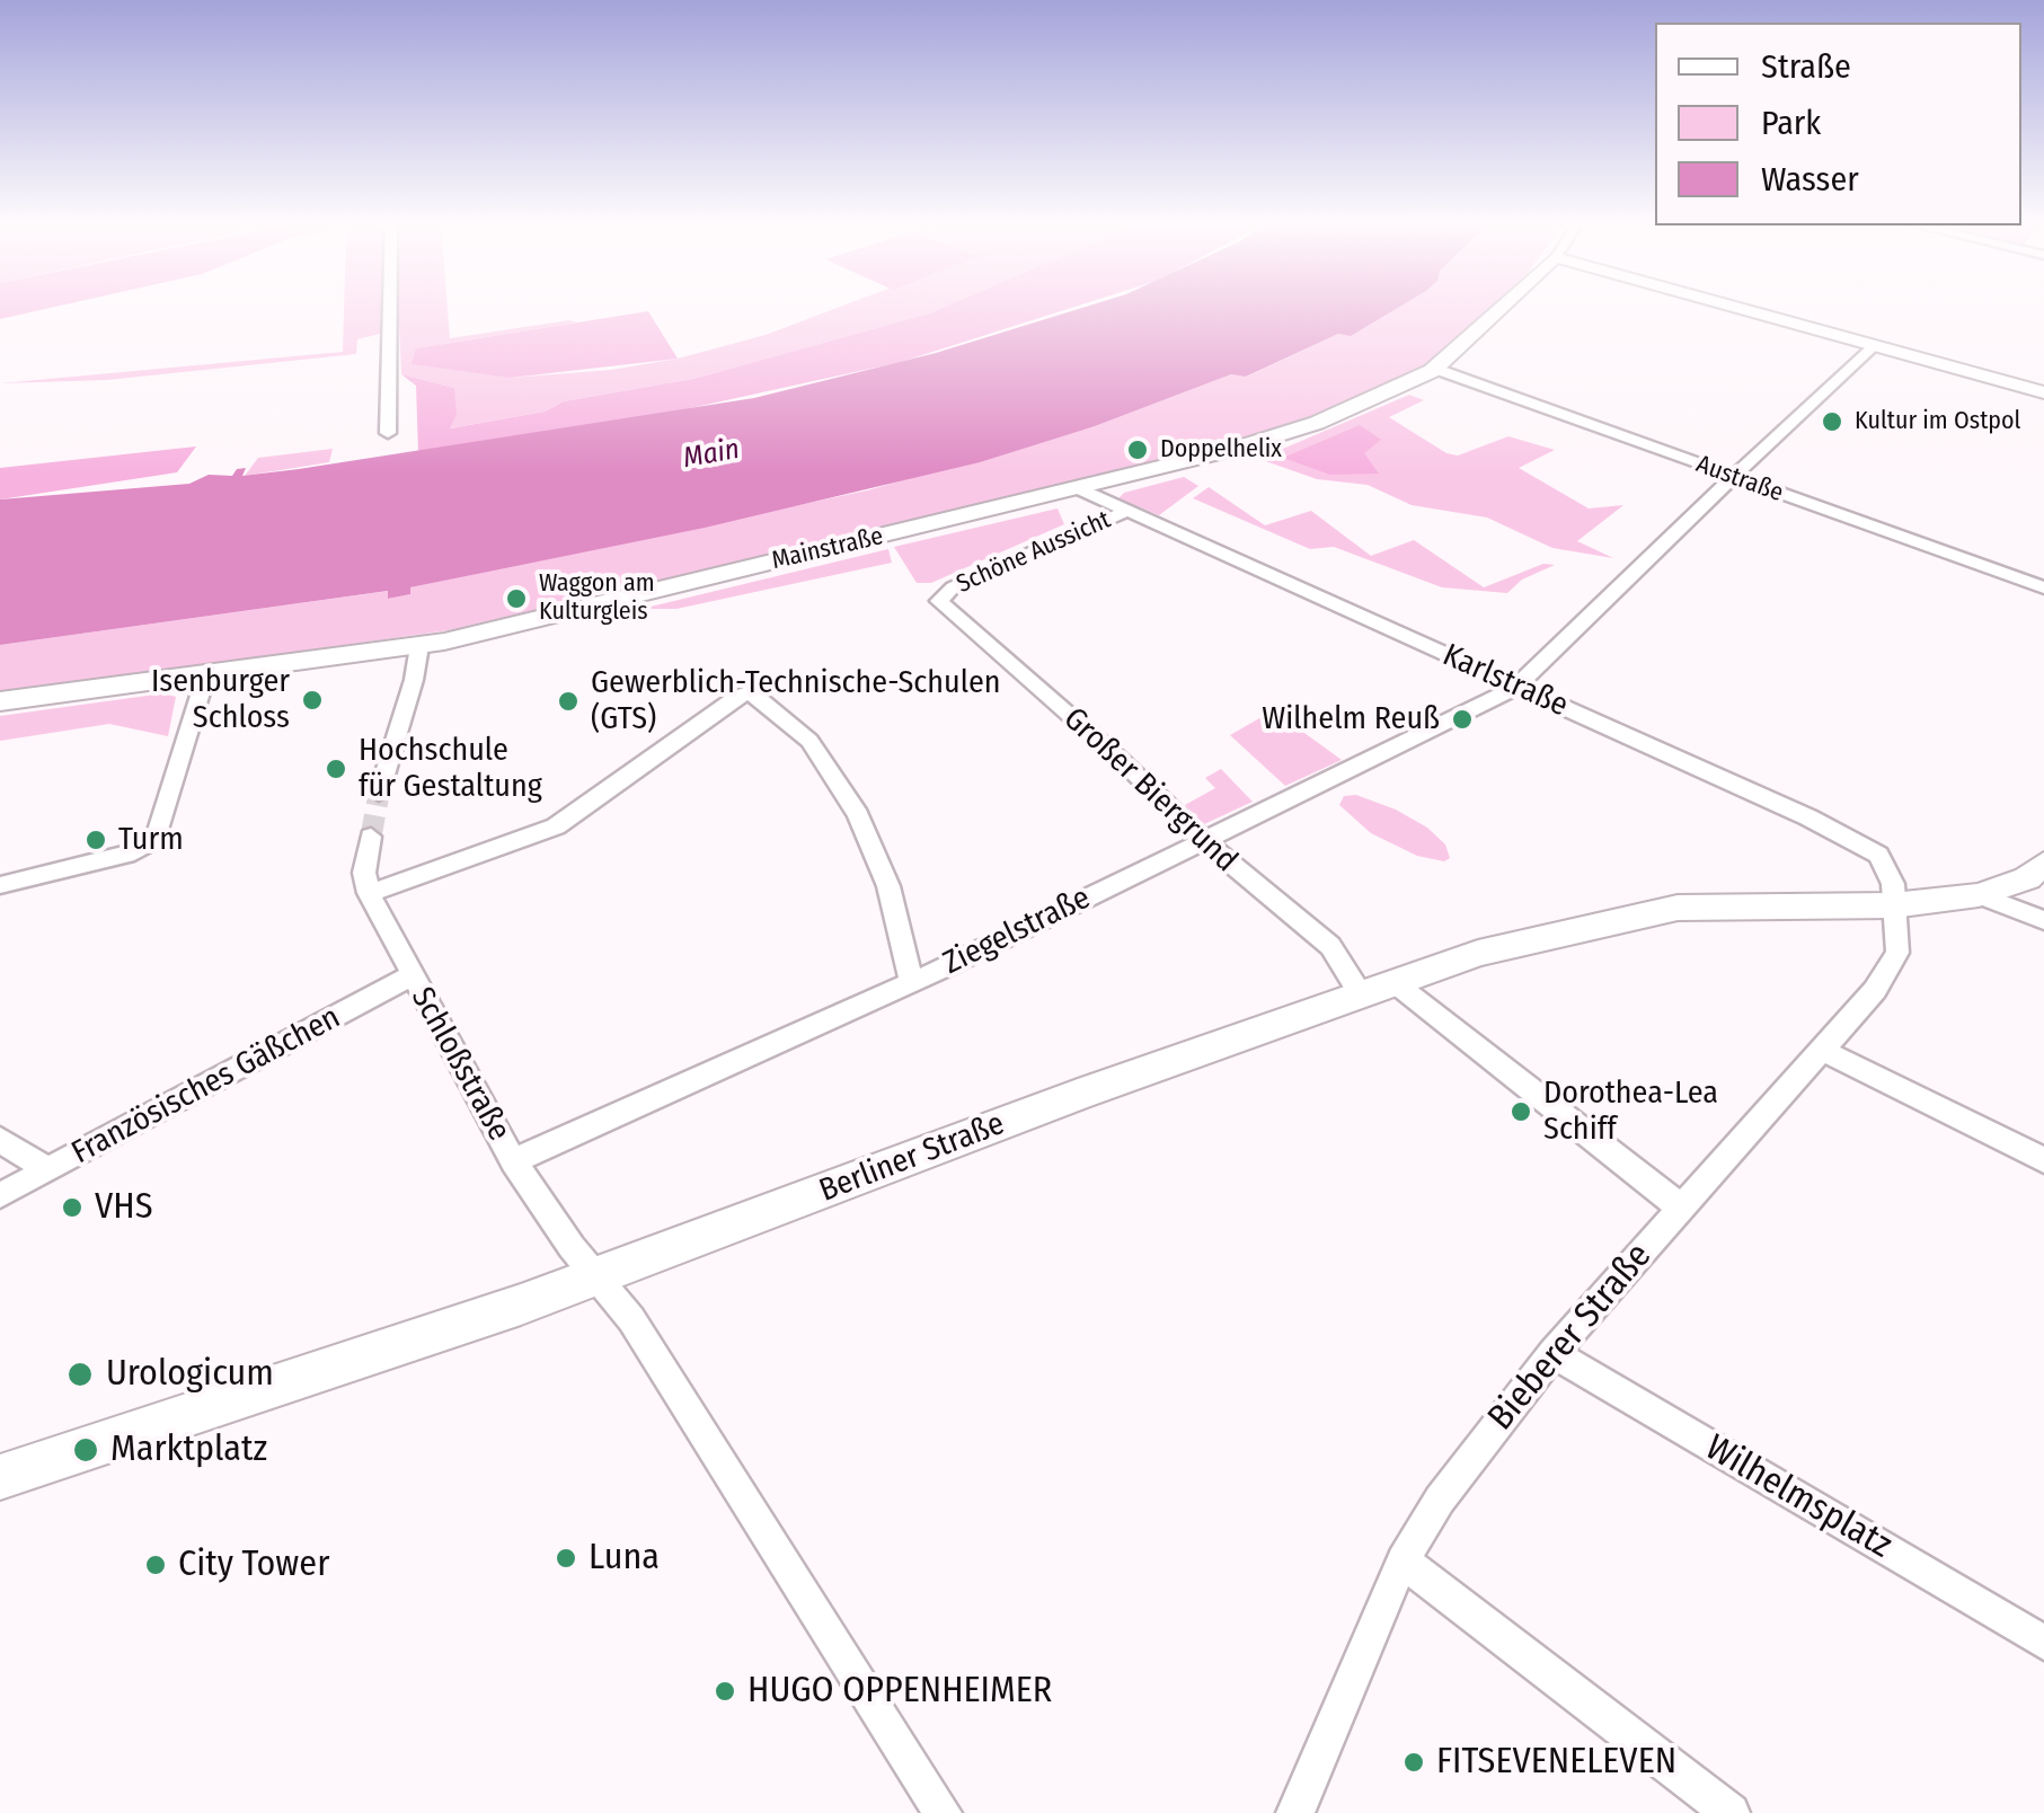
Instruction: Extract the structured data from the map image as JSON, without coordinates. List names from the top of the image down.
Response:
{
  "streets": {
    "main road": ["Mainstraße", "Berliner Straße"],
    "street": [
      "Austraße",
      "Schöne Aussicht",
      "Karlstraße",
      "Großer Biergrund",
      "Ziegelstraße",
      "Schloßstraße",
      "Französisches Gäßchen",
      "Bieberer Straße",
      "Wilhelmsplatz"
    ]
  },
  "crossings": [
    ["Austraße", "Mainstraße"],
    ["Austraße", "Ziegelstraße"],
    ["Mainstraße", "Karlstraße"],
    ["Schöne Aussicht", "Karlstraße"],
    ["Schöne Aussicht", "Großer Biergrund"],
    ["Karlstraße", "Ziegelstraße"],
    ["Karlstraße", "Berliner Straße"],
    ["Karlstraße", "Bieberer Straße"],
    ["Großer Biergrund", "Ziegelstraße"],
    ["Großer Biergrund", "Berliner Straße"],
    ["Großer Biergrund", "Bieberer Straße"],
    ["Ziegelstraße", "Schloßstraße"],
    ["Schloßstraße", "Französisches Gäßchen"],
    ["Schloßstraße", "Berliner Straße"],
    ["Berliner Straße", "Bieberer Straße"],
    ["Bieberer Straße", "Wilhelmsplatz"]
  ],
  "water": ["Main"],
  "places": [
    "Kultur im Ostpol",
    "Doppelhelix",
    "Waggon am Kulturgleis",
    "Isenburger Schloss",
    "Gewerblich-Technische-Schulen (GTS)",
    "Wilhelm Reuß",
    "Hochschule für Gestaltung",
    "Turm",
    "Dorothea-Lea Schiff",
    "VHS",
    "Urologicum",
    "Marktplatz",
    "Luna",
    "City Tower",
    "HUGO OPPENHEIMER",
    "FITSEVENELEVEN"
  ],
  "legend": ["Straße", "Park", "Wasser"]
}
